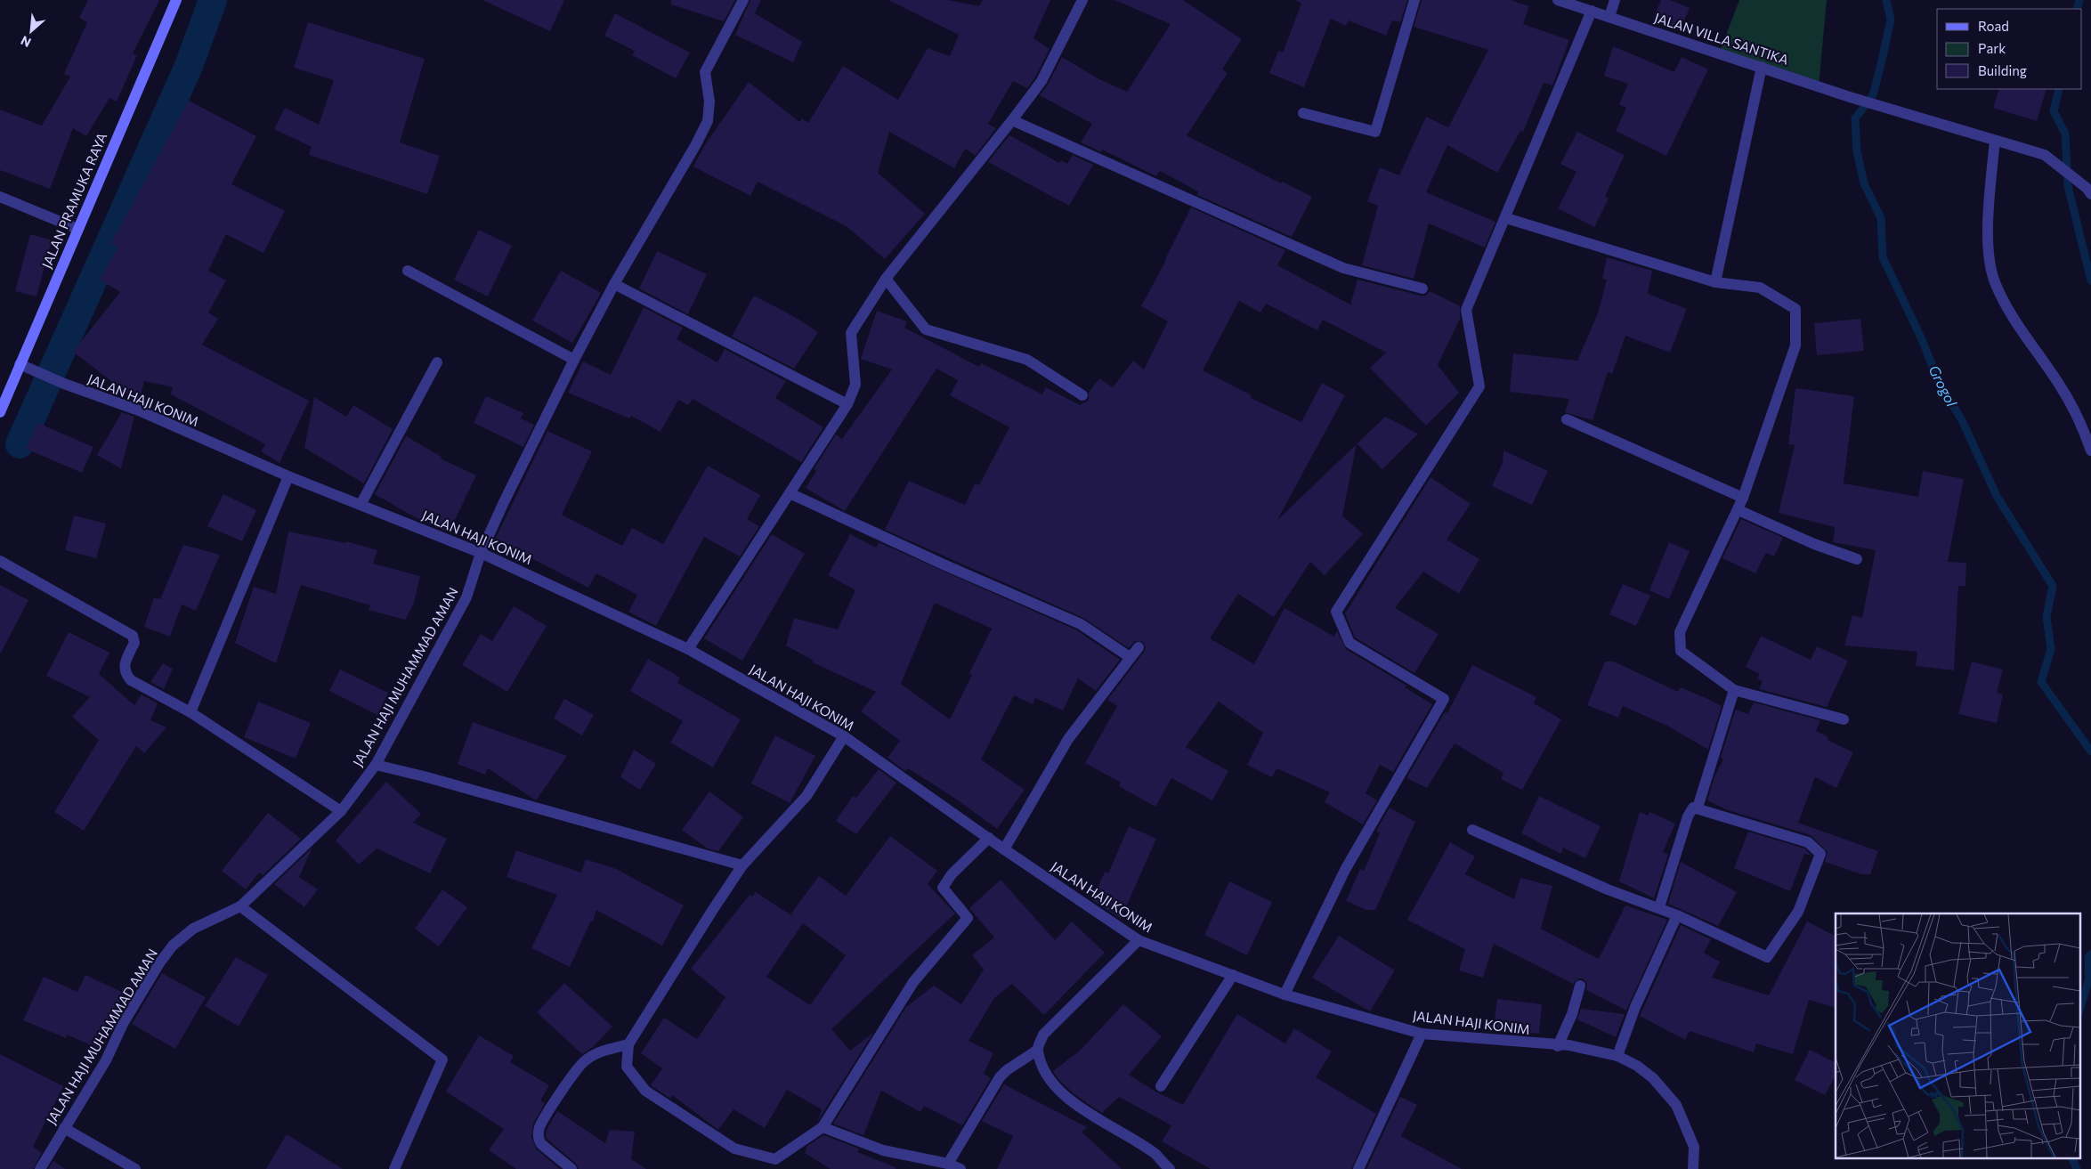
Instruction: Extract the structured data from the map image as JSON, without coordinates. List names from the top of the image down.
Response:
{
  "streets": {
    "street": [
      "JALAN VILLA SANTIKA",
      "JALAN PRAMUKA RAYA",
      "JALAN HAJI KONIM",
      "JALAN HAJI MUHAMMAD AMAN"
    ]
  },
  "crossings": [
    ["JALAN PRAMUKA RAYA", "JALAN HAJI KONIM"],
    ["JALAN HAJI KONIM", "JALAN HAJI MUHAMMAD AMAN"]
  ],
  "water": ["Grogol"],
  "legend": ["Road", "Park", "Building"],
  "north": "bottom left"
}
